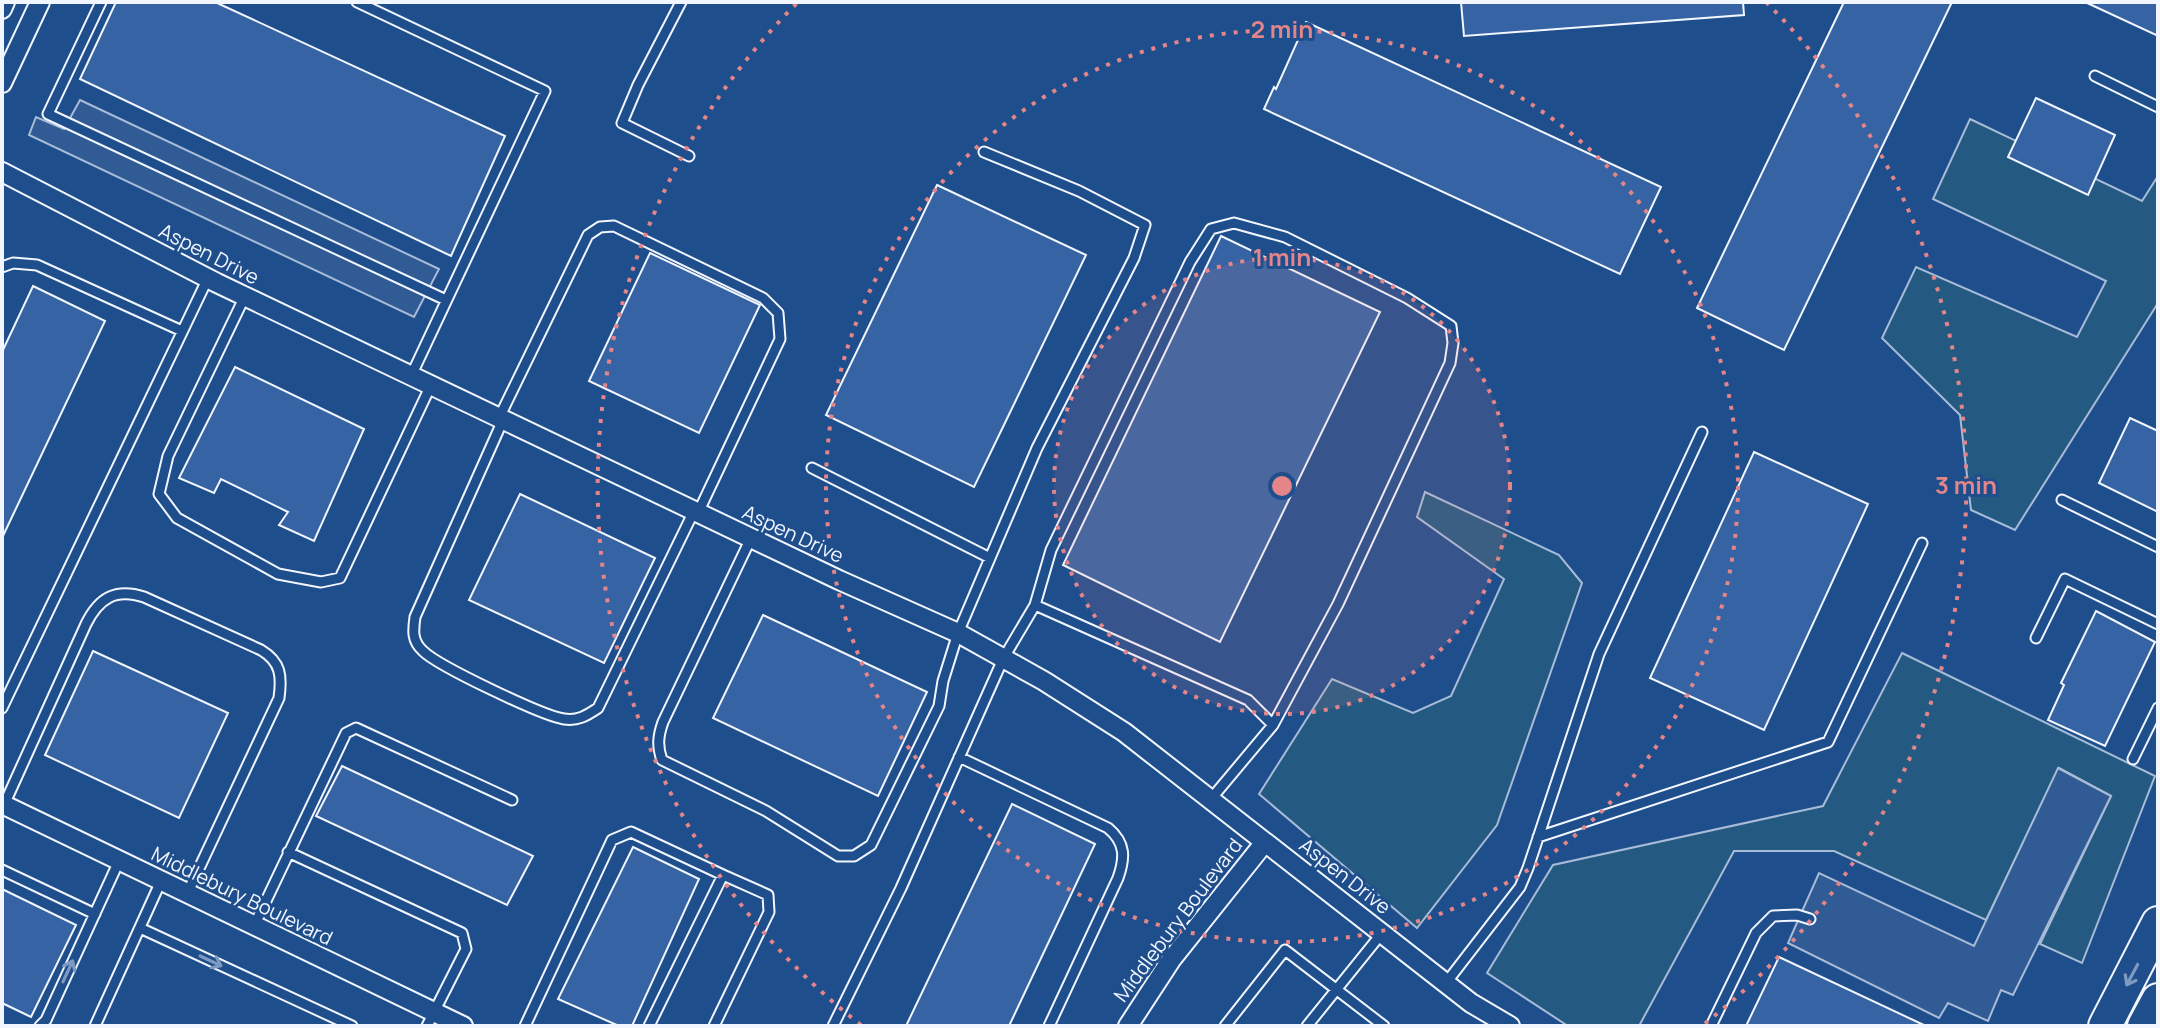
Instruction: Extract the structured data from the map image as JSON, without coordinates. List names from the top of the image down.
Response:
{
  "streets": {
    "street": ["Aspen Drive", "Middlebury Boulevard"]
  },
  "crossings": [
    ["Aspen Drive", "Middlebury Boulevard"]
  ],
  "rings": ["2 min", "1 min", "3 min"]
}
